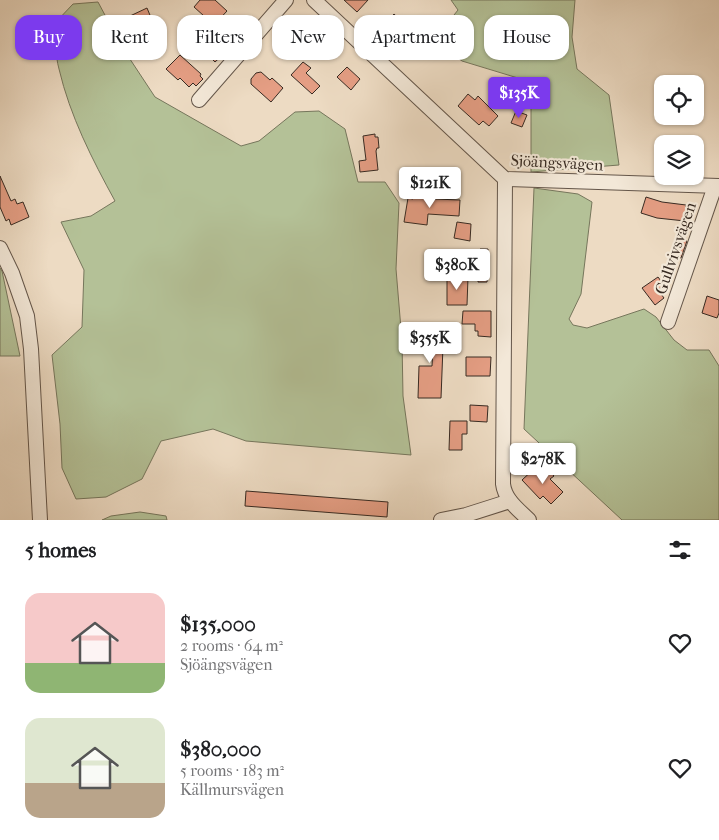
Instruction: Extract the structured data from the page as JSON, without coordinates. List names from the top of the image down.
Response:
{
  "streets": {
    "street": ["Sjöängsvägen", "Gullvivsvägen"]
  },
  "crossings": [
    ["Sjöängsvägen", "Gullvivsvägen"]
  ],
  "page": {
    "chip": [
      "Buy",
      "Rent",
      "Filters",
      "New",
      "Apartment",
      "House"
    ],
    "price": [
      "$135K",
      "$121K",
      "$380K",
      "$355K",
      "$278K"
    ],
    "heading": "5 homes",
    "list": [
      {
        "name": "$135,000",
        "note": "2 rooms · 64 m² · Sjöängsvägen"
      },
      {
        "name": "$380,000",
        "note": "5 rooms · 183 m² · Källmursvägen"
      }
    ]
  }
}
